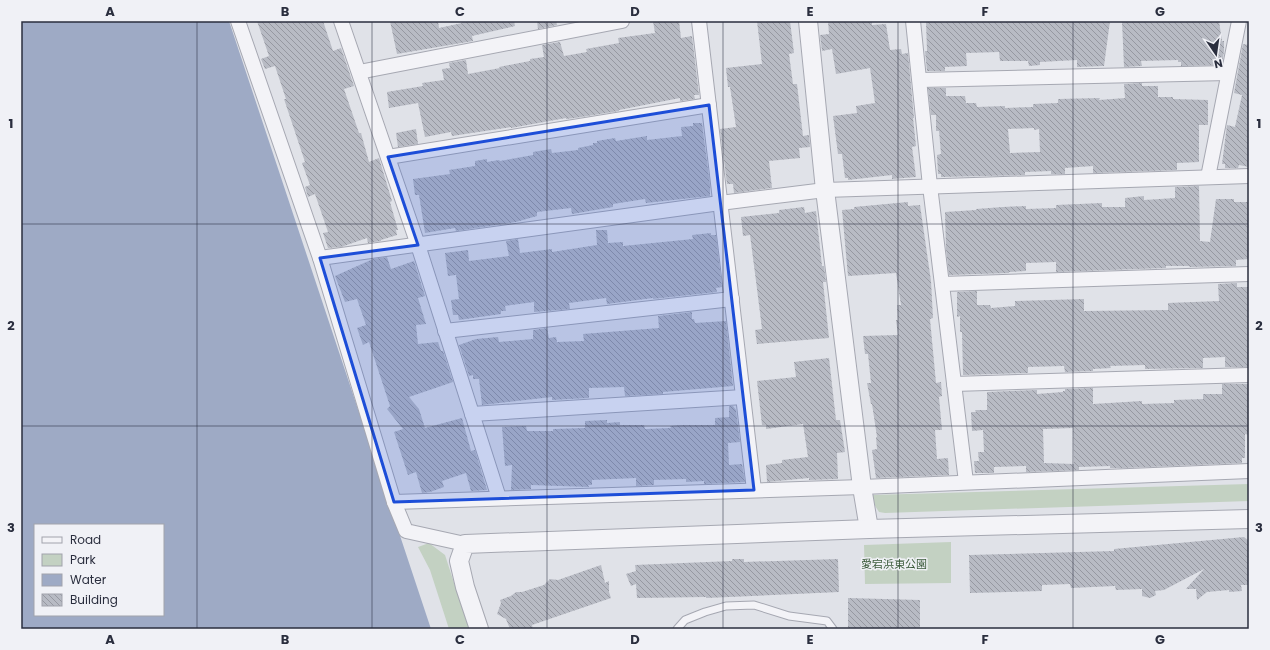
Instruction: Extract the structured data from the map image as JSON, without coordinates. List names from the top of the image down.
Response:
{
  "parks": ["愛宕浜東公園"],
  "legend": [
    "Road",
    "Park",
    "Water",
    "Building"
  ],
  "north": "bottom",
  "grid": {
    "columns": [
      "A",
      "B",
      "C",
      "D",
      "E",
      "F",
      "G"
    ],
    "rows": ["1", "2", "3"]
  }
}
